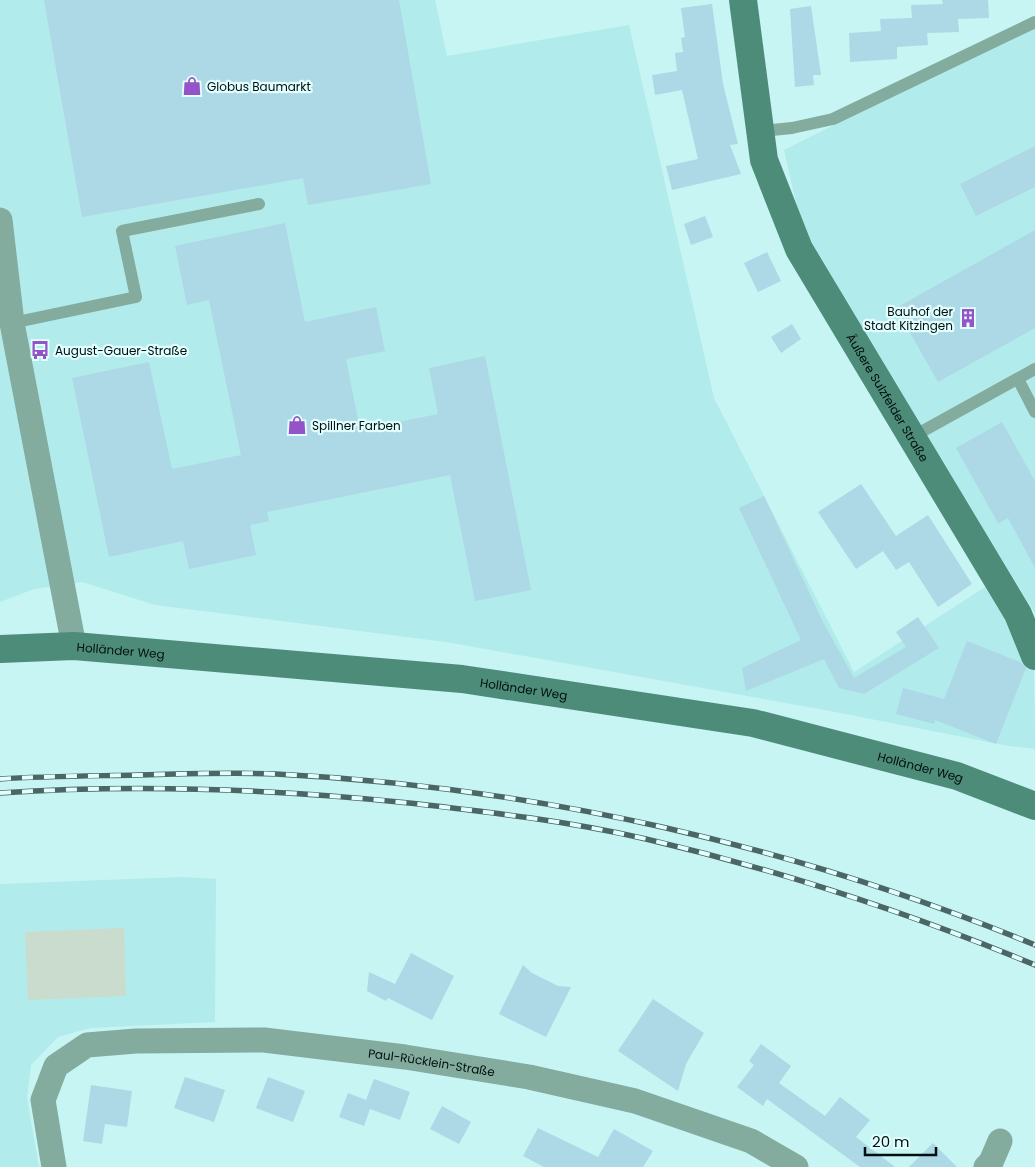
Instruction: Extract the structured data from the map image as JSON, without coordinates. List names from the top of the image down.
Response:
{
  "streets": {
    "main road": ["Äußere Sulzfelder Straße", "Holländer Weg"],
    "street": ["Paul-Rücklein-Straße"]
  },
  "places": {
    "shop": ["Globus Baumarkt", "Spillner Farben"],
    "building": ["Bauhof der Stadt Kitzingen"],
    "bus stop": ["August-Gauer-Straße"]
  },
  "scale_bar": "20 m"
}
